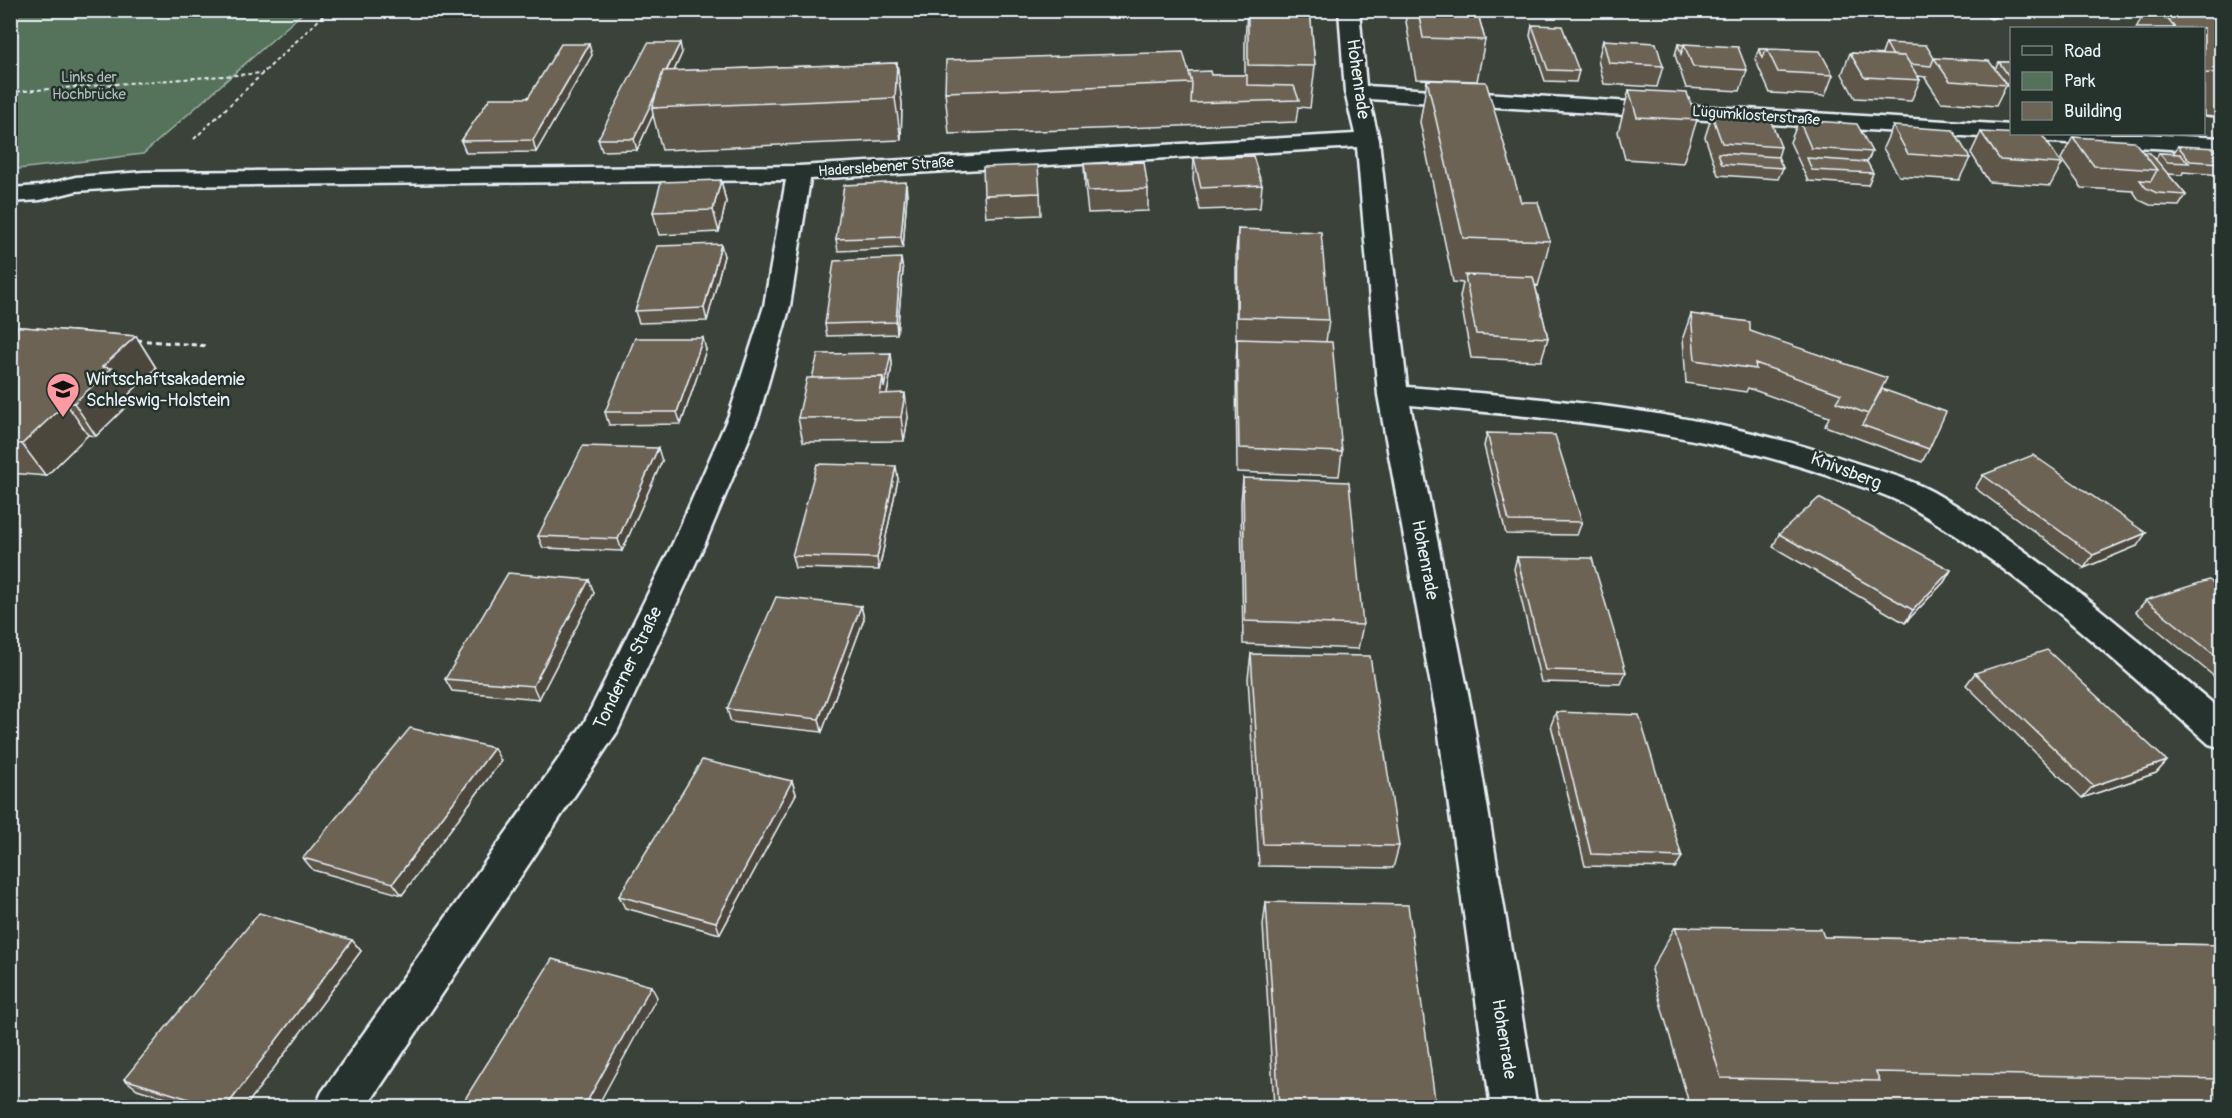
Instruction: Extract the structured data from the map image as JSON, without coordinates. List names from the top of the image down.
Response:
{
  "streets": {
    "street": [
      "Hohenrade",
      "Lügumklosterstraße",
      "Haderslebener Straße",
      "Knivsberg",
      "Tonderner Straße"
    ]
  },
  "crossings": [
    ["Hohenrade", "Lügumklosterstraße"],
    ["Hohenrade", "Haderslebener Straße"],
    ["Hohenrade", "Knivsberg"],
    ["Haderslebener Straße", "Tonderner Straße"]
  ],
  "parks": ["Links der Hochbrücke"],
  "places": {
    "school or university": ["Wirtschaftsakademie Schleswig-Holstein"]
  },
  "legend": ["Road", "Park", "Building"]
}
